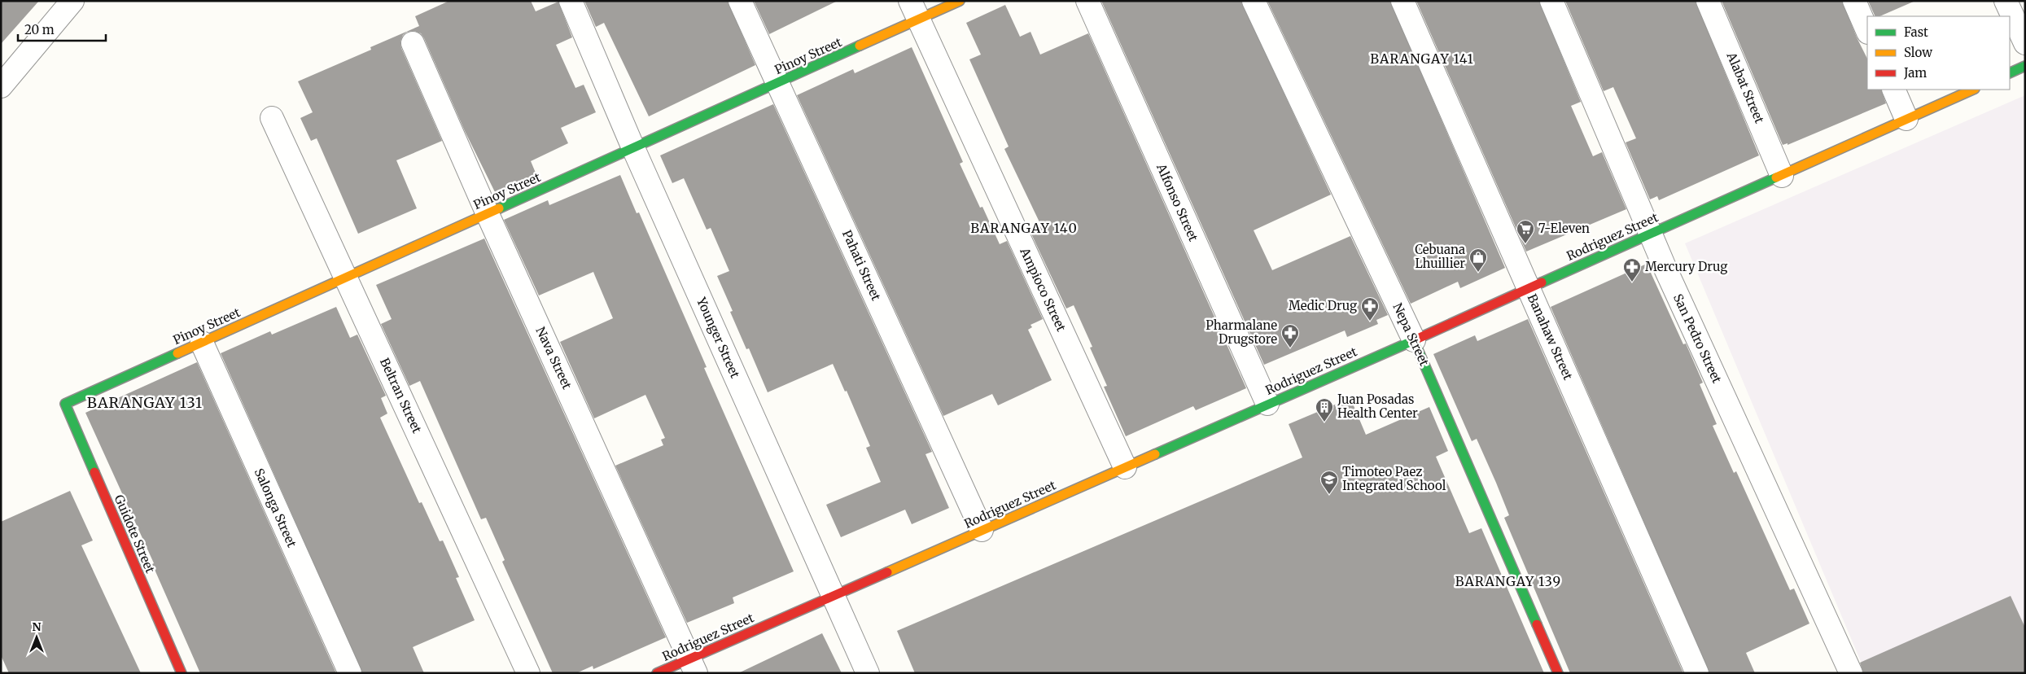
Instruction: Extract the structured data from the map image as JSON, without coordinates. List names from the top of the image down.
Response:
{
  "streets": {
    "street": [
      "Pinoy Street",
      "Alabat Street",
      "Alfonso Street",
      "Rodriguez Street",
      "Pahati Street",
      "Ampioco Street",
      "Nepa Street",
      "Banahaw Street",
      "Younger Street",
      "San Pedro Street",
      "Nava Street",
      "Beltran Street",
      "Salonga Street",
      "Guidote Street"
    ]
  },
  "crossings": [
    ["Pinoy Street", "Pahati Street"],
    ["Pinoy Street", "Ampioco Street"],
    ["Pinoy Street", "Younger Street"],
    ["Pinoy Street", "Nava Street"],
    ["Pinoy Street", "Beltran Street"],
    ["Pinoy Street", "Salonga Street"],
    ["Pinoy Street", "Guidote Street"],
    ["Alabat Street", "Rodriguez Street"],
    ["Alfonso Street", "Rodriguez Street"],
    ["Rodriguez Street", "Pahati Street"],
    ["Rodriguez Street", "Ampioco Street"],
    ["Rodriguez Street", "Nepa Street"],
    ["Rodriguez Street", "Banahaw Street"],
    ["Rodriguez Street", "Younger Street"],
    ["Rodriguez Street", "San Pedro Street"],
    ["Rodriguez Street", "Nava Street"]
  ],
  "districts": [
    "BARANGAY 141",
    "BARANGAY 140",
    "BARANGAY 131",
    "BARANGAY 139"
  ],
  "places": {
    "supermarket": ["7-Eleven"],
    "shop": ["Cebuana Lhuillier"],
    "pharmacy": ["Mercury Drug", "Medic Drug", "Pharmalane Drugstore"],
    "building": ["Juan Posadas Health Center"],
    "school or university": ["Timoteo Paez Integrated School"]
  },
  "legend": ["Fast", "Slow", "Jam"],
  "scale_bar": "20 m",
  "north": "top"
}
